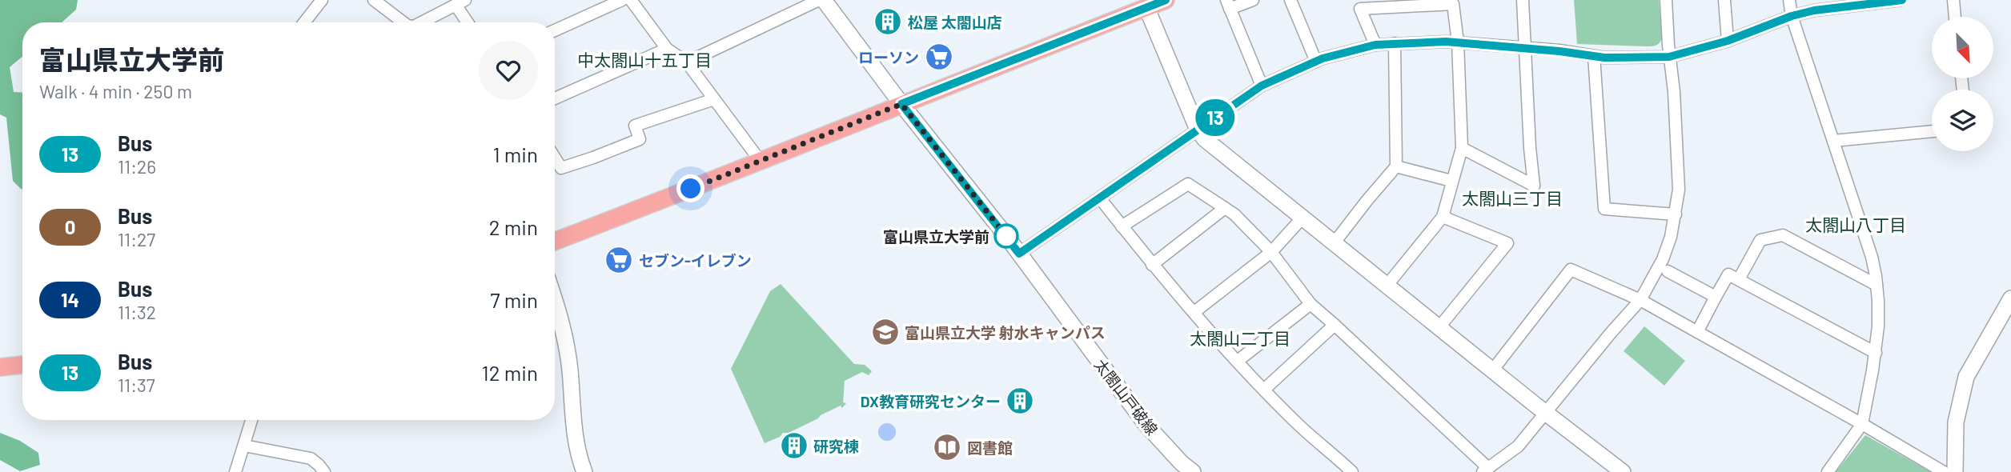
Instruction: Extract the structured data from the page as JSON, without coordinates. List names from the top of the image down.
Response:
{
  "streets": {
    "street": ["太閤山戸破線"]
  },
  "districts": [
    "中太閤山十五丁目",
    "太閤山三丁目",
    "太閤山八丁目",
    "太閤山二丁目"
  ],
  "places": {
    "building": ["松屋 太閤山店", "DX教育研究センター", "研究棟"],
    "supermarket": ["ローソン", "セブン-イレブン"],
    "other": ["富山県立大学前"],
    "school or university": ["富山県立大学 射水キャンパス"],
    "library": ["図書館"]
  },
  "lines": ["bus line 13"],
  "north": "bottom right",
  "page": {
    "on_map": "13",
    "heading": ["富山県立大学前", "Walk · 4 min · 250 m"],
    "list": [
      {
        "mark": "13",
        "name": "Bus",
        "note": "11:26",
        "value": "1 min"
      },
      {
        "mark": "0",
        "name": "Bus",
        "note": "11:27",
        "value": "2 min"
      },
      {
        "mark": "14",
        "name": "Bus",
        "note": "11:32",
        "value": "7 min"
      },
      {
        "mark": "13",
        "name": "Bus",
        "note": "11:37",
        "value": "12 min"
      }
    ]
  }
}
